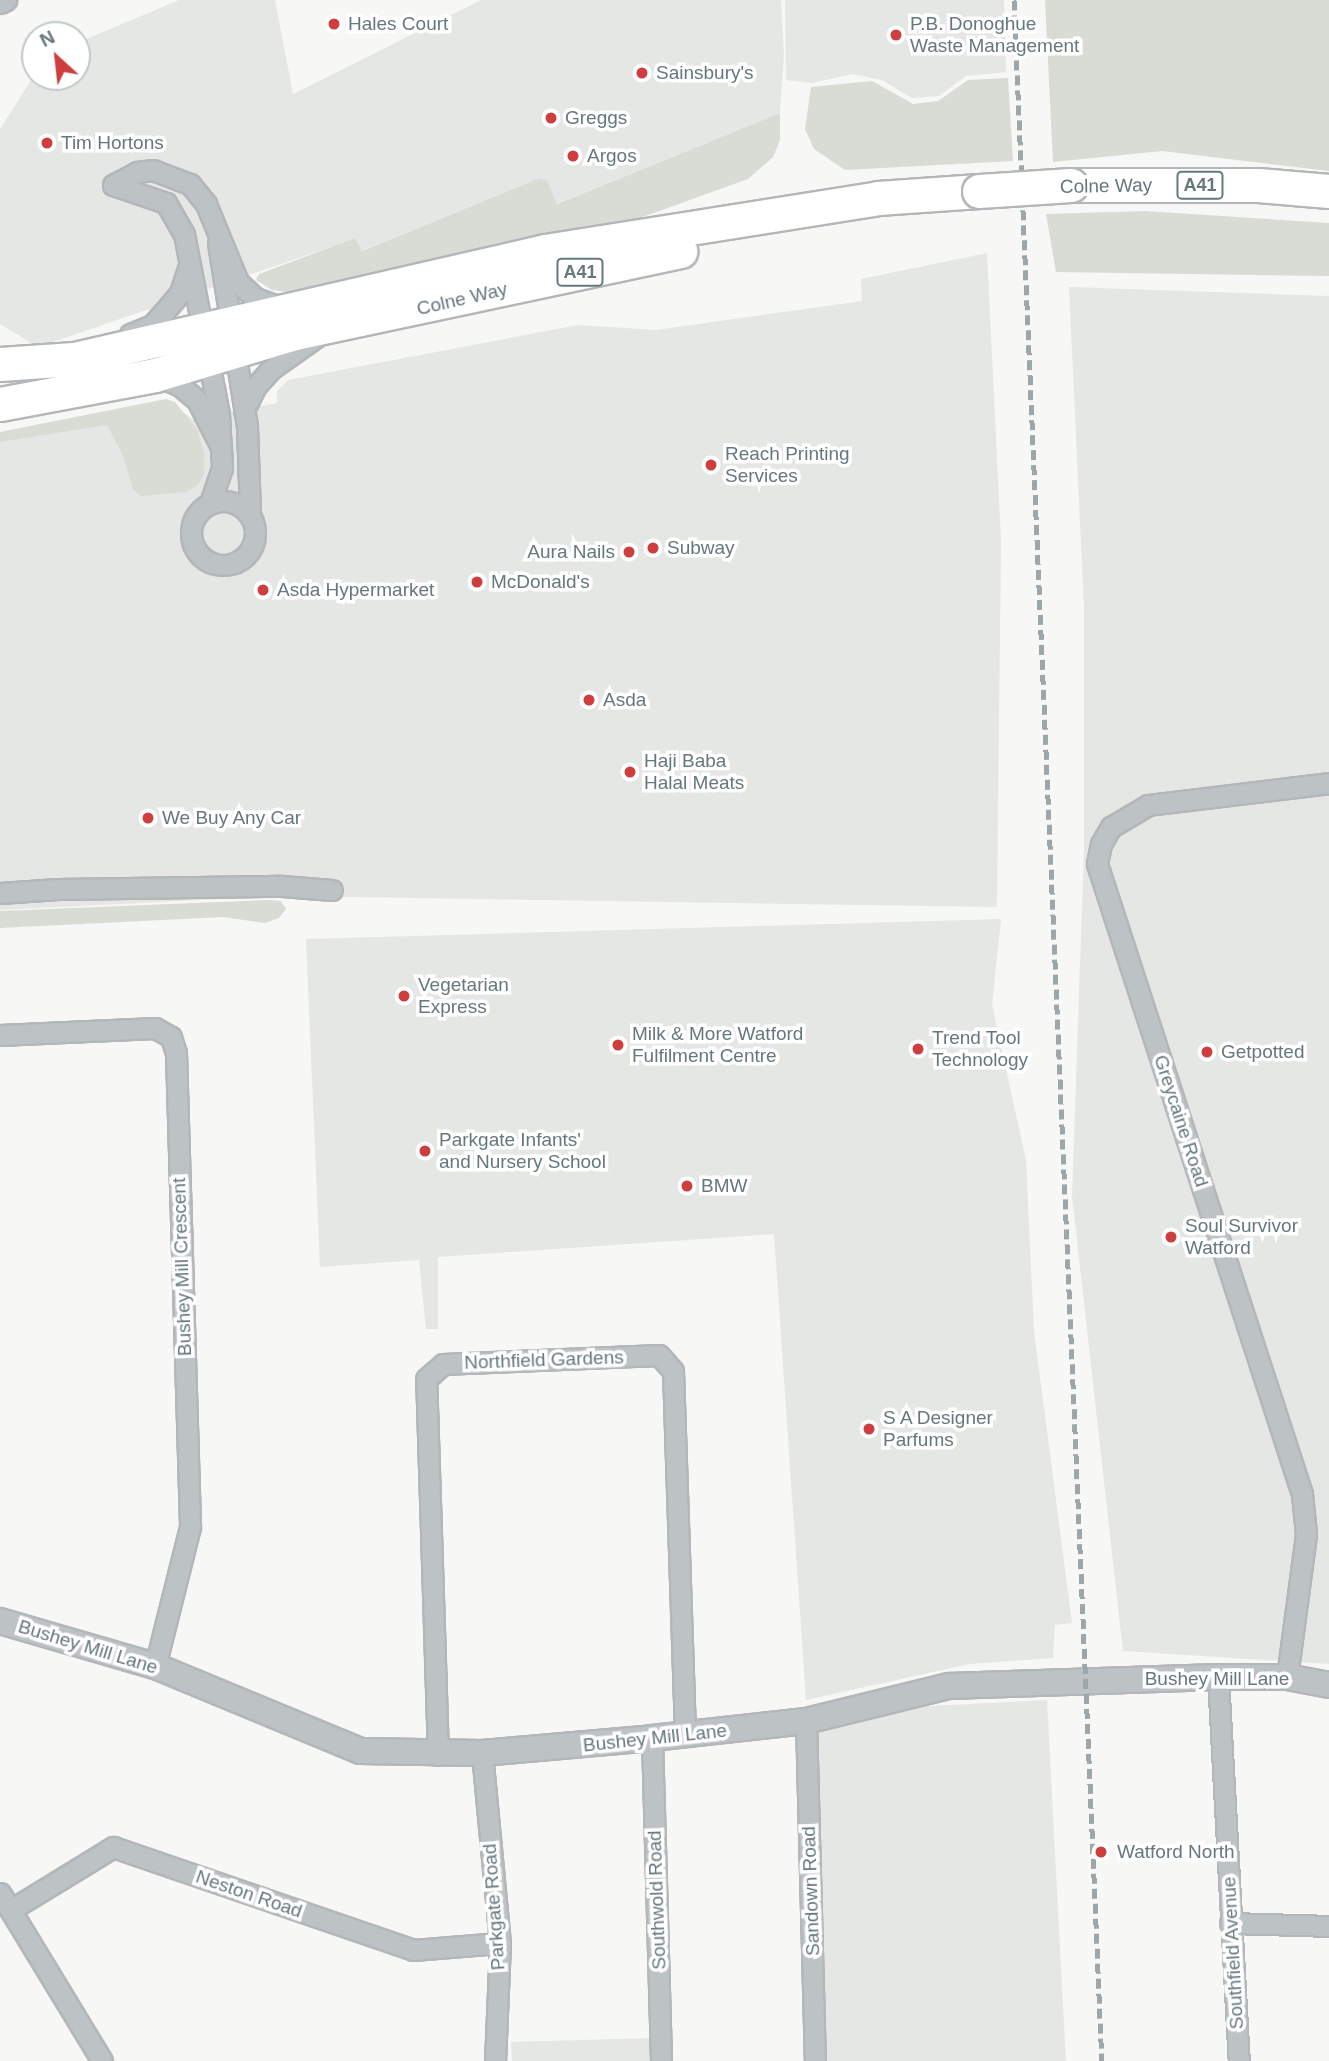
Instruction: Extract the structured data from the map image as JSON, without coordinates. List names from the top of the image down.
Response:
{
  "streets": {
    "highway": ["A41", "Colne Way"],
    "street": [
      "Greycaine Road",
      "Bushey Mill Crescent",
      "Northfield Gardens",
      "Bushey Mill Lane",
      "Sandown Road",
      "Neston Road",
      "Southwold Road",
      "Parkgate Road",
      "Southfield Avenue"
    ]
  },
  "crossings": [
    ["Greycaine Road", "Bushey Mill Lane"],
    ["Bushey Mill Crescent", "Bushey Mill Lane"],
    ["Northfield Gardens", "Bushey Mill Lane"],
    ["Bushey Mill Lane", "Sandown Road"],
    ["Bushey Mill Lane", "Southwold Road"],
    ["Bushey Mill Lane", "Parkgate Road"],
    ["Bushey Mill Lane", "Southfield Avenue"],
    ["Neston Road", "Parkgate Road"]
  ],
  "places": [
    "Hales Court",
    "P.B. Donoghue Waste Management",
    "Sainsbury's",
    "Greggs",
    "Tim Hortons",
    "Argos",
    "Reach Printing Services",
    "Subway",
    "Aura Nails",
    "McDonald's",
    "Asda Hypermarket",
    "Asda",
    "Haji Baba Halal Meats",
    "We Buy Any Car",
    "Vegetarian Express",
    "Milk & More Watford Fulfilment Centre",
    "Trend Tool Technology",
    "Getpotted",
    "Parkgate Infants' and Nursery School",
    "BMW",
    "Soul Survivor Watford",
    "S A Designer Parfums",
    "Watford North"
  ],
  "north": "top left"
}
